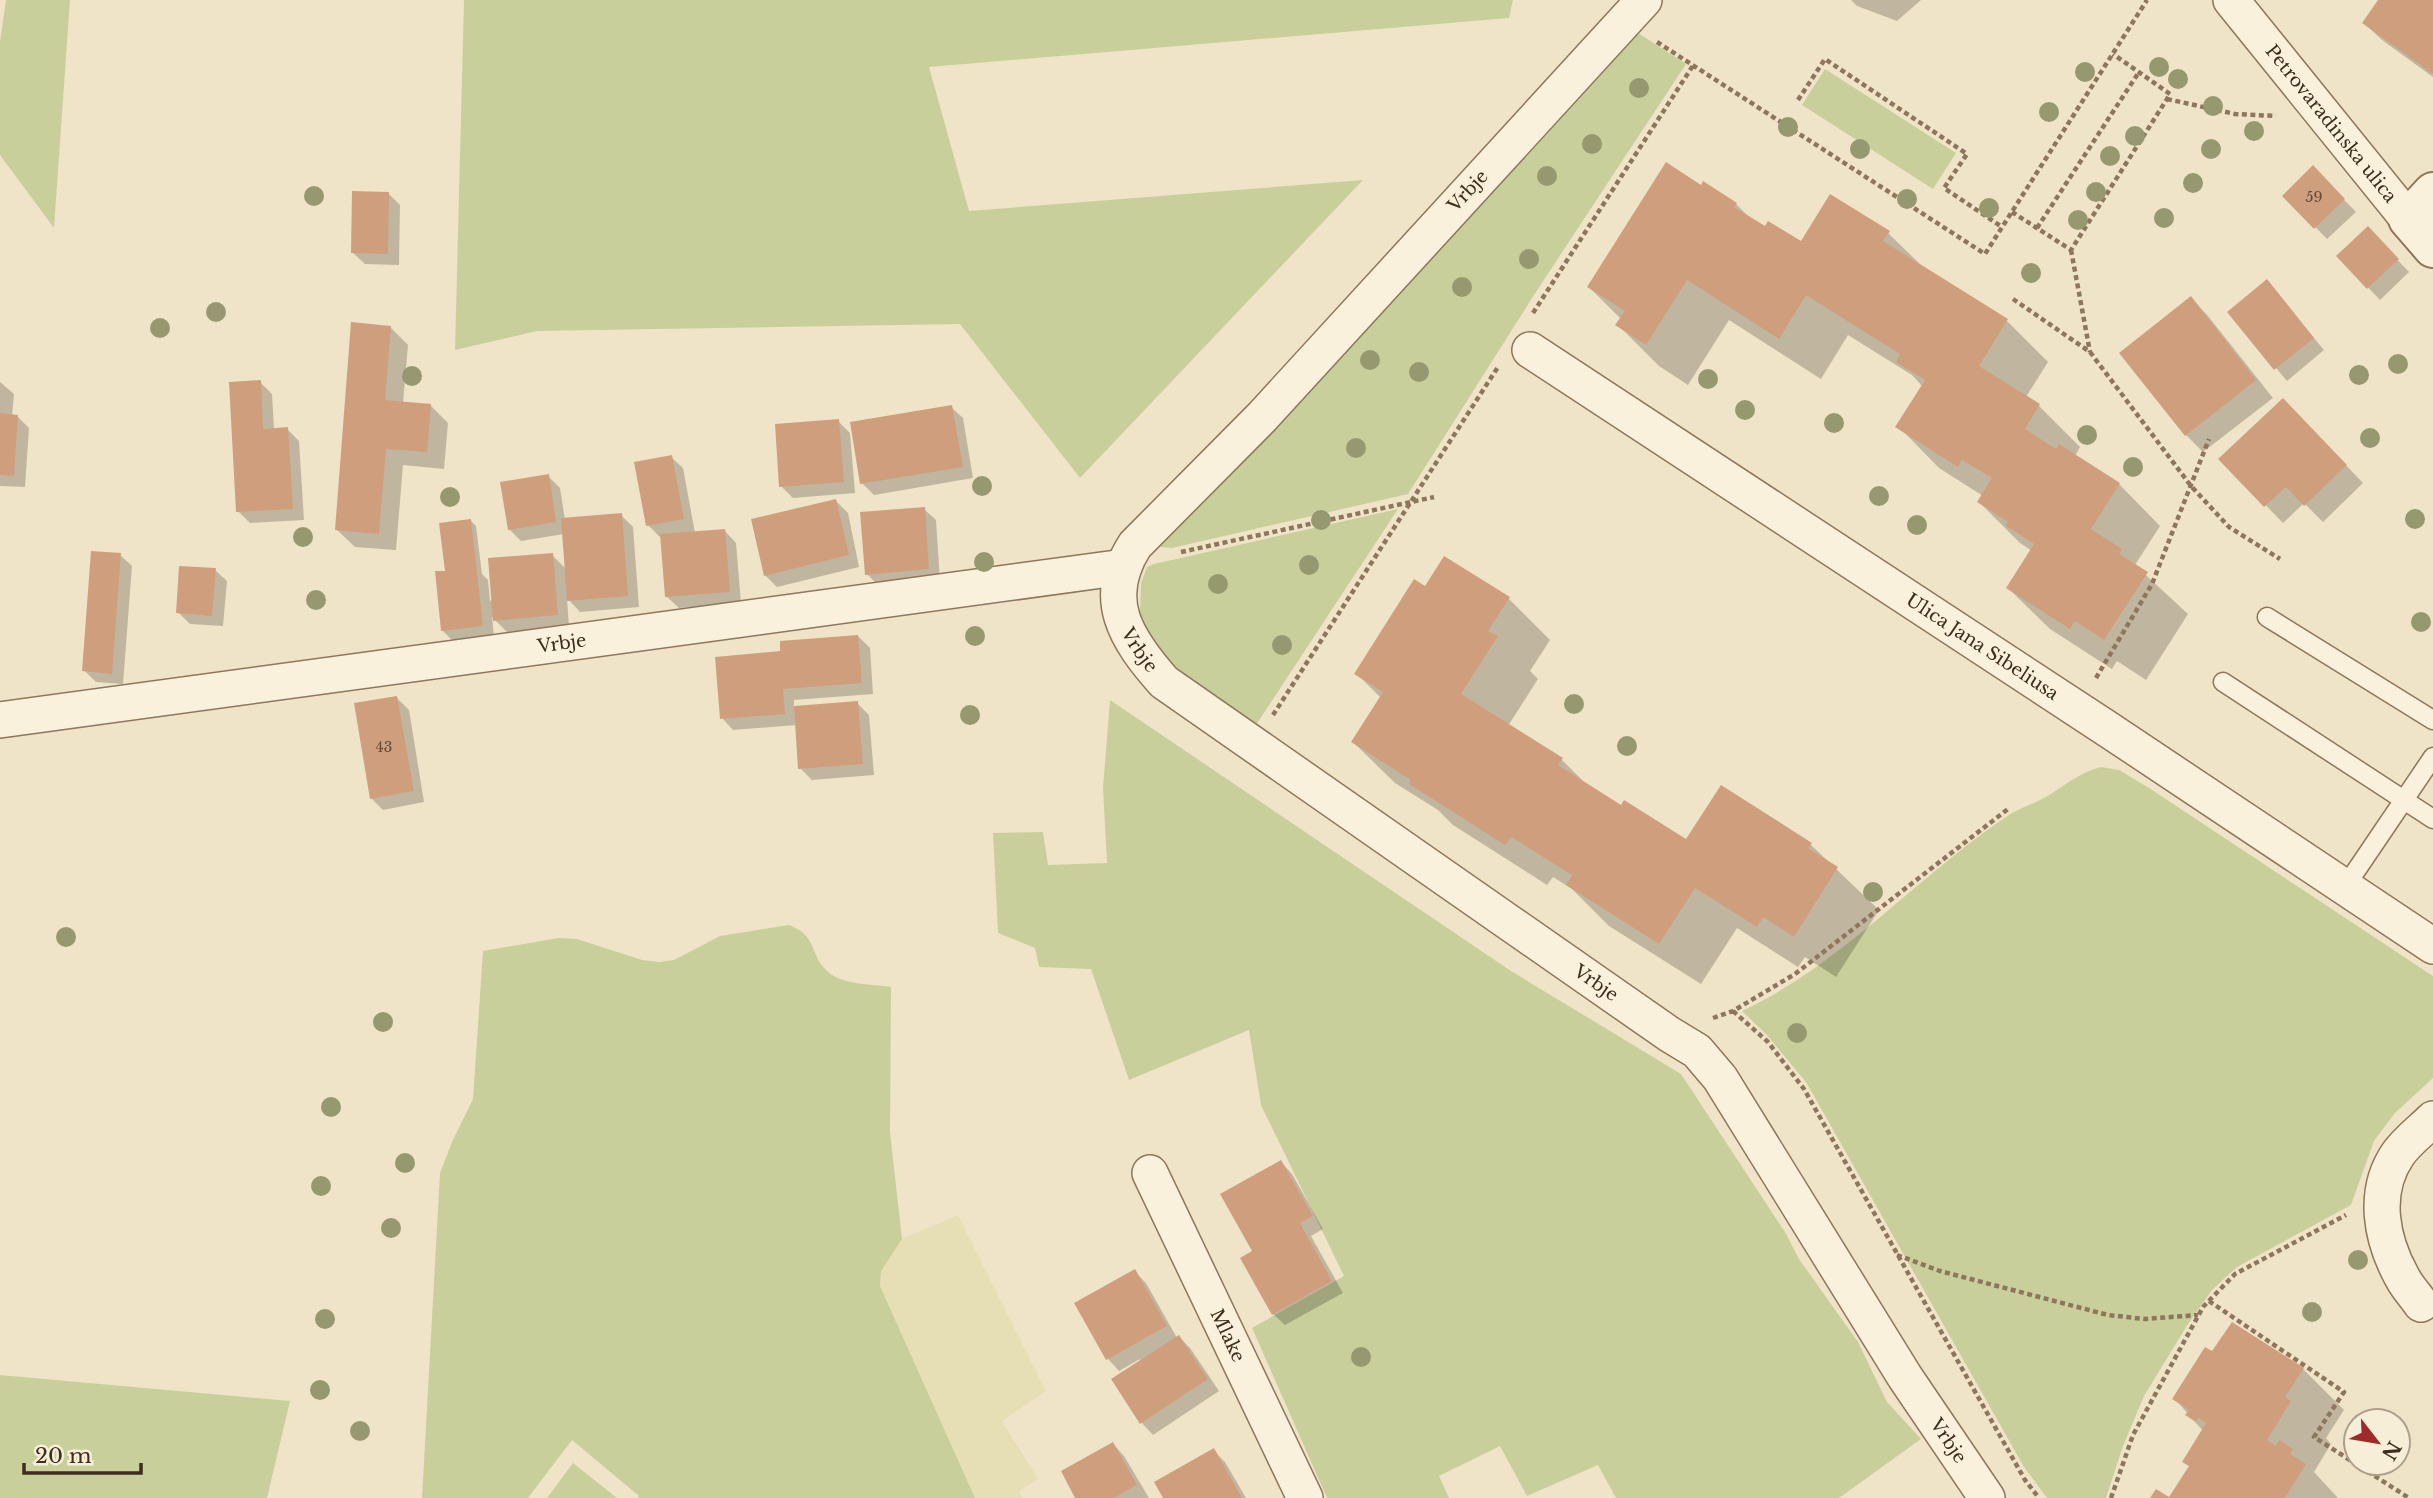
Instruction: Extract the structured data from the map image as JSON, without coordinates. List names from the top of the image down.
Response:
{
  "streets": {
    "street": [
      "Petrovaradinska ulica",
      "Vrbje",
      "Ulica Jana Sibeliusa",
      "Mlake"
    ]
  },
  "house_numbers": ["59", "43"],
  "scale_bar": "20 m",
  "north": "bottom right"
}
